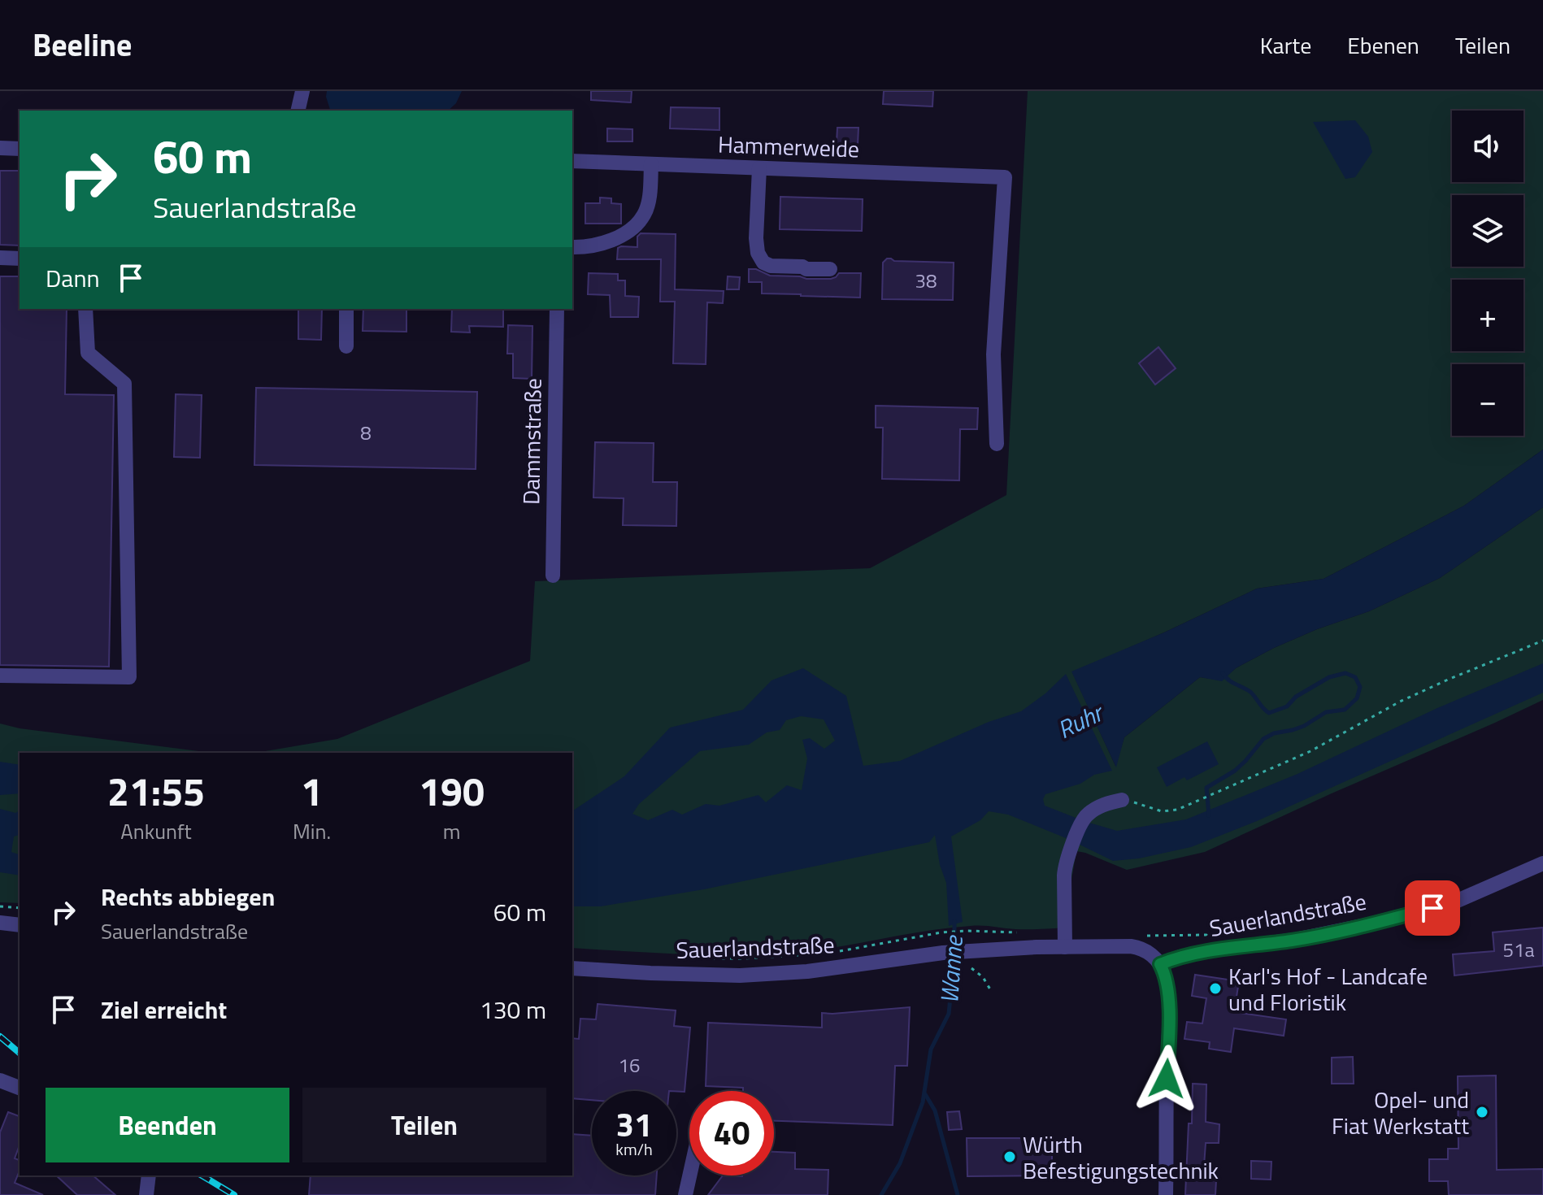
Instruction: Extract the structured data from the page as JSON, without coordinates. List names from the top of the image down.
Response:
{
  "streets": {
    "street": ["Hammerweide", "Dammstraße", "Sauerlandstraße"]
  },
  "water": ["Ruhr", "Wanne"],
  "places": ["Karl's Hof - Landcafe und Floristik", "Opel- und Fiat Werkstatt", "Würth Befestigungstechnik"],
  "house_numbers": [
    "38",
    "8",
    "51a",
    "16"
  ],
  "page": {
    "header": "Beeline",
    "nav": ["Karte", "Ebenen", "Teilen"],
    "map_buttons": ["+", "−"],
    "turn": ["60 m", "Sauerlandstraße"],
    "then": "Dann",
    "eta": [
      "21:55",
      "Ankunft",
      "1",
      "Min.",
      "190",
      "m"
    ],
    "list": [
      {
        "name": "Rechts abbiegen",
        "note": "Sauerlandstraße",
        "value": "60 m"
      },
      {
        "name": "Ziel erreicht",
        "value": "130 m"
      }
    ],
    "buttons": ["Beenden", "Teilen"],
    "speed": "31 km/h",
    "limit": "40"
  }
}
